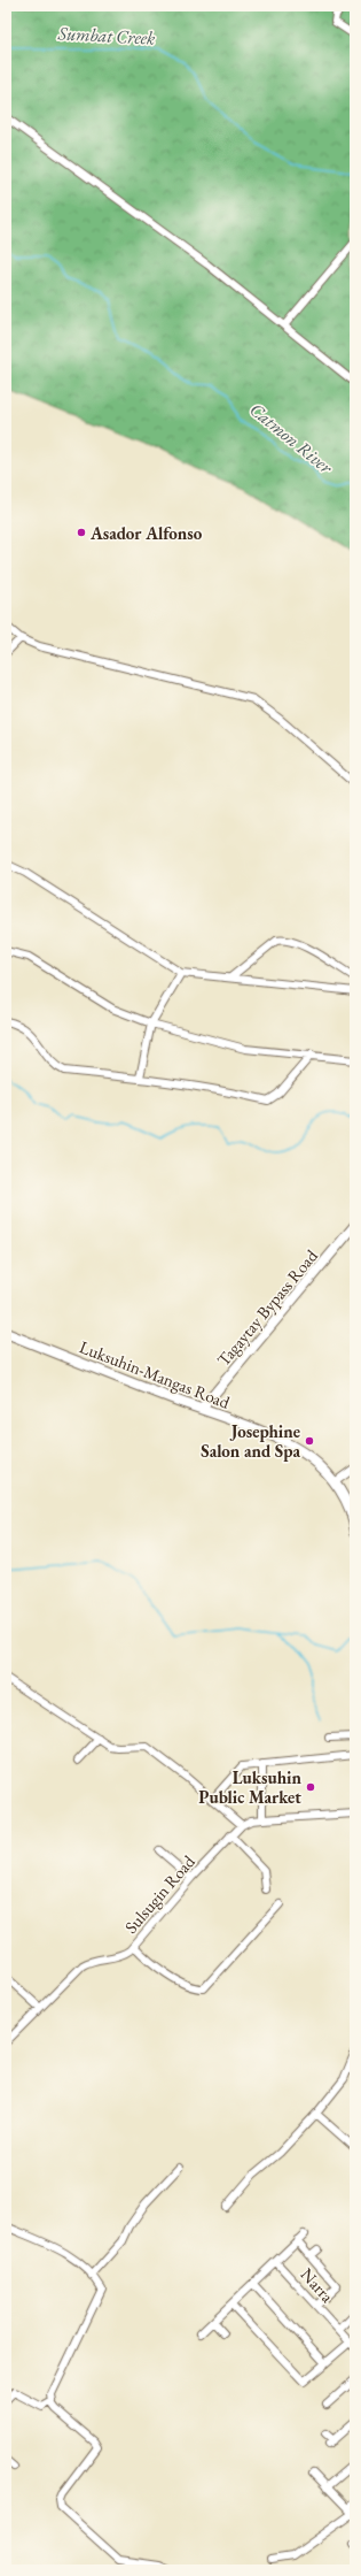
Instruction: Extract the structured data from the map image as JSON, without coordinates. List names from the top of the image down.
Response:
{
  "streets": {
    "main road": ["Tagaytay Bypass Road", "Luksuhin-Mangas Road"],
    "street": ["Sulsugin Road", "Narra"]
  },
  "crossings": [
    ["Tagaytay Bypass Road", "Luksuhin-Mangas Road"]
  ],
  "water": ["Sumbat Creek", "Catmon River"],
  "places": ["Asador Alfonso", "Josephine Salon and Spa", "Luksuhin Public Market"]
}
